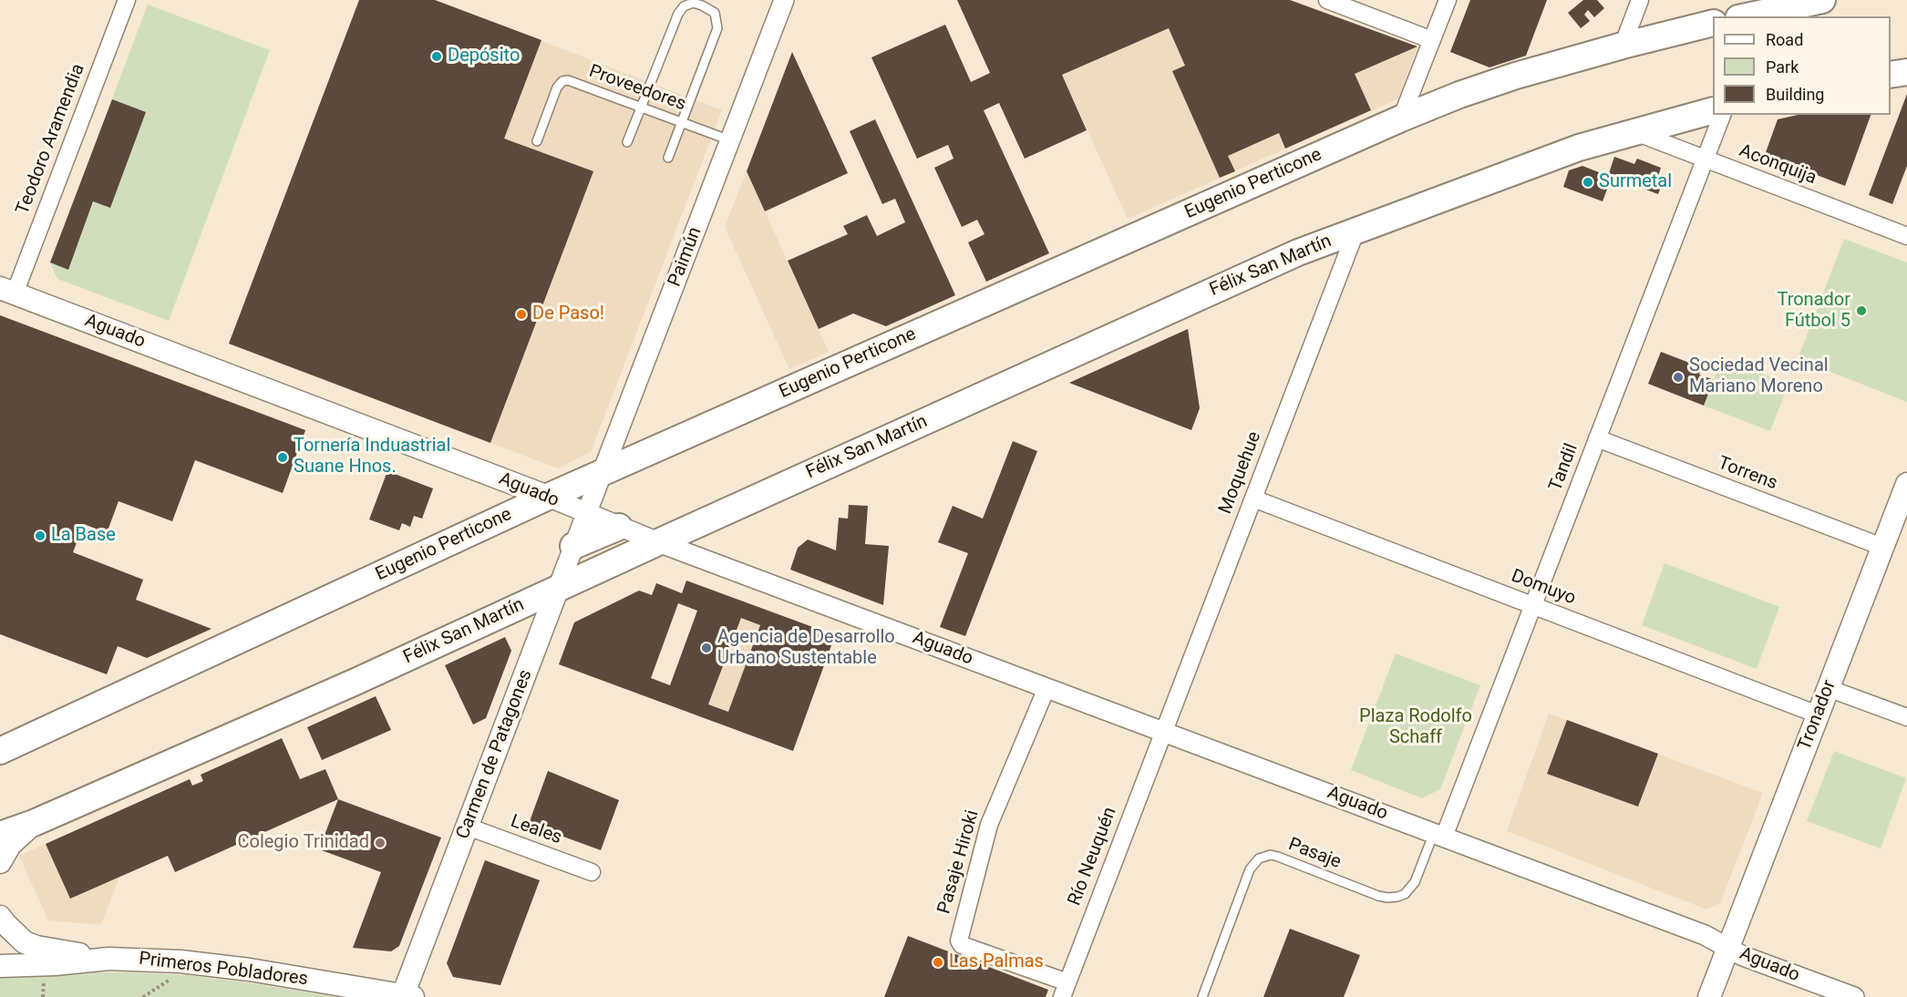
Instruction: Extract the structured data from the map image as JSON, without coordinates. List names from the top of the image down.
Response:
{
  "streets": {
    "highway": ["Eugenio Perticone", "Félix San Martín"],
    "main road": [
      "Aguado",
      "Tronador",
      "Carmen de Patagones",
      "Primeros Pobladores"
    ],
    "street": [
      "Teodoro Aramendia",
      "Aconquija",
      "Paimún",
      "Tandil",
      "Moquehue",
      "Torrens",
      "Domuyo",
      "Leales",
      "Río Neuquén",
      "Pasaje Hiroki"
    ],
    "lane": ["Proveedores", "Pasaje"]
  },
  "crossings": [
    ["Proveedores", "Paimún"],
    ["Teodoro Aramendia", "Aguado"],
    ["Aconquija", "Félix San Martín"],
    ["Aconquija", "Tandil"],
    ["Eugenio Perticone", "Paimún"],
    ["Eugenio Perticone", "Aguado"],
    ["Paimún", "Aguado"],
    ["Paimún", "Carmen de Patagones"],
    ["Félix San Martín", "Aguado"],
    ["Félix San Martín", "Moquehue"],
    ["Félix San Martín", "Carmen de Patagones"],
    ["Aguado", "Tandil"],
    ["Aguado", "Moquehue"],
    ["Aguado", "Tronador"],
    ["Aguado", "Carmen de Patagones"],
    ["Aguado", "Pasaje"],
    ["Aguado", "Río Neuquén"],
    ["Aguado", "Pasaje Hiroki"],
    ["Tandil", "Torrens"],
    ["Tandil", "Domuyo"],
    ["Tandil", "Pasaje"],
    ["Moquehue", "Domuyo"],
    ["Moquehue", "Río Neuquén"],
    ["Torrens", "Tronador"],
    ["Domuyo", "Tronador"],
    ["Carmen de Patagones", "Leales"],
    ["Carmen de Patagones", "Primeros Pobladores"],
    ["Río Neuquén", "Pasaje Hiroki"]
  ],
  "parks": ["Plaza Rodolfo Schaff"],
  "places": [
    "Depósito",
    "Surmetal",
    "Tronador Fútbol 5",
    "De Paso!",
    "Sociedad Vecinal Mariano Moreno",
    "Tornería Induastrial Suane Hnos.",
    "La Base",
    "Agencia de Desarrollo Urbano Sustentable",
    "Colegio Trinidad",
    "Las Palmas"
  ],
  "legend": ["Road", "Park", "Building"]
}
